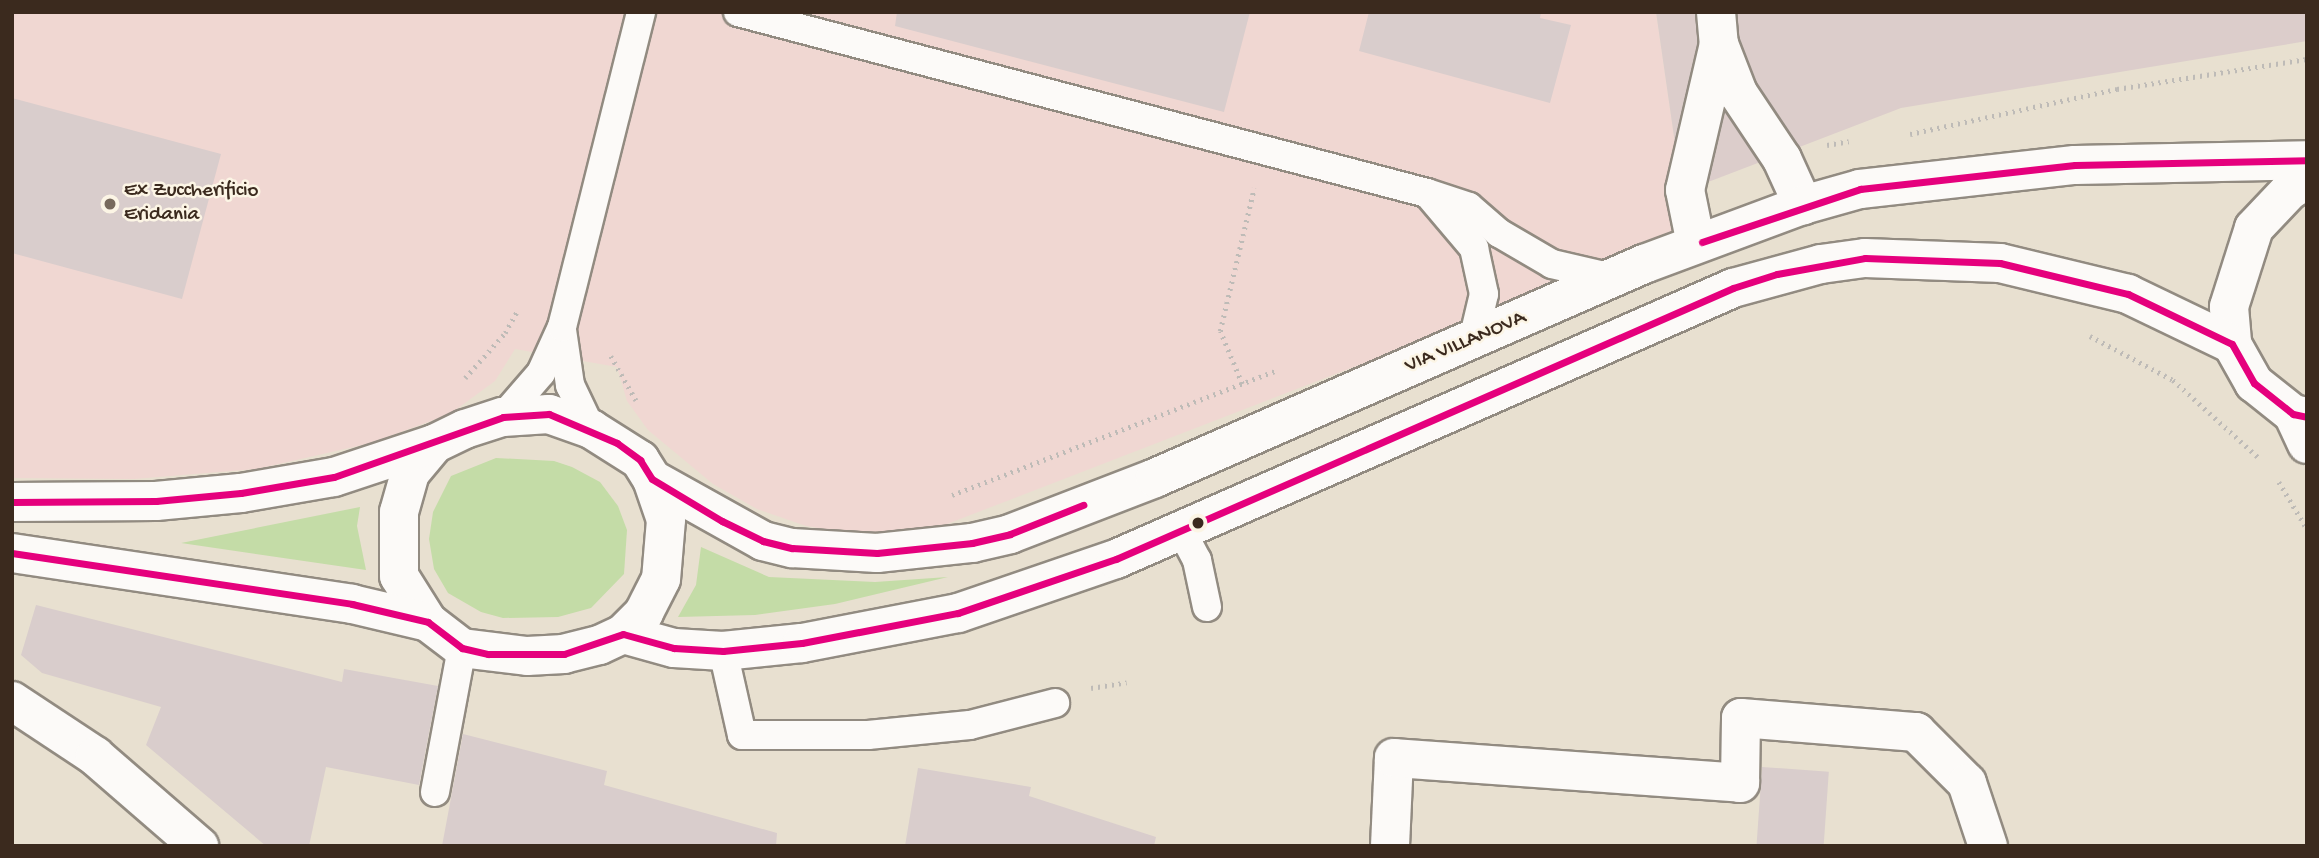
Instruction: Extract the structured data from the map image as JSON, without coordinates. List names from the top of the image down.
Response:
{
  "streets": {
    "main road": ["VIA VILLANOVA"]
  },
  "places": ["Ex Zuccherificio Eridania"]
}
